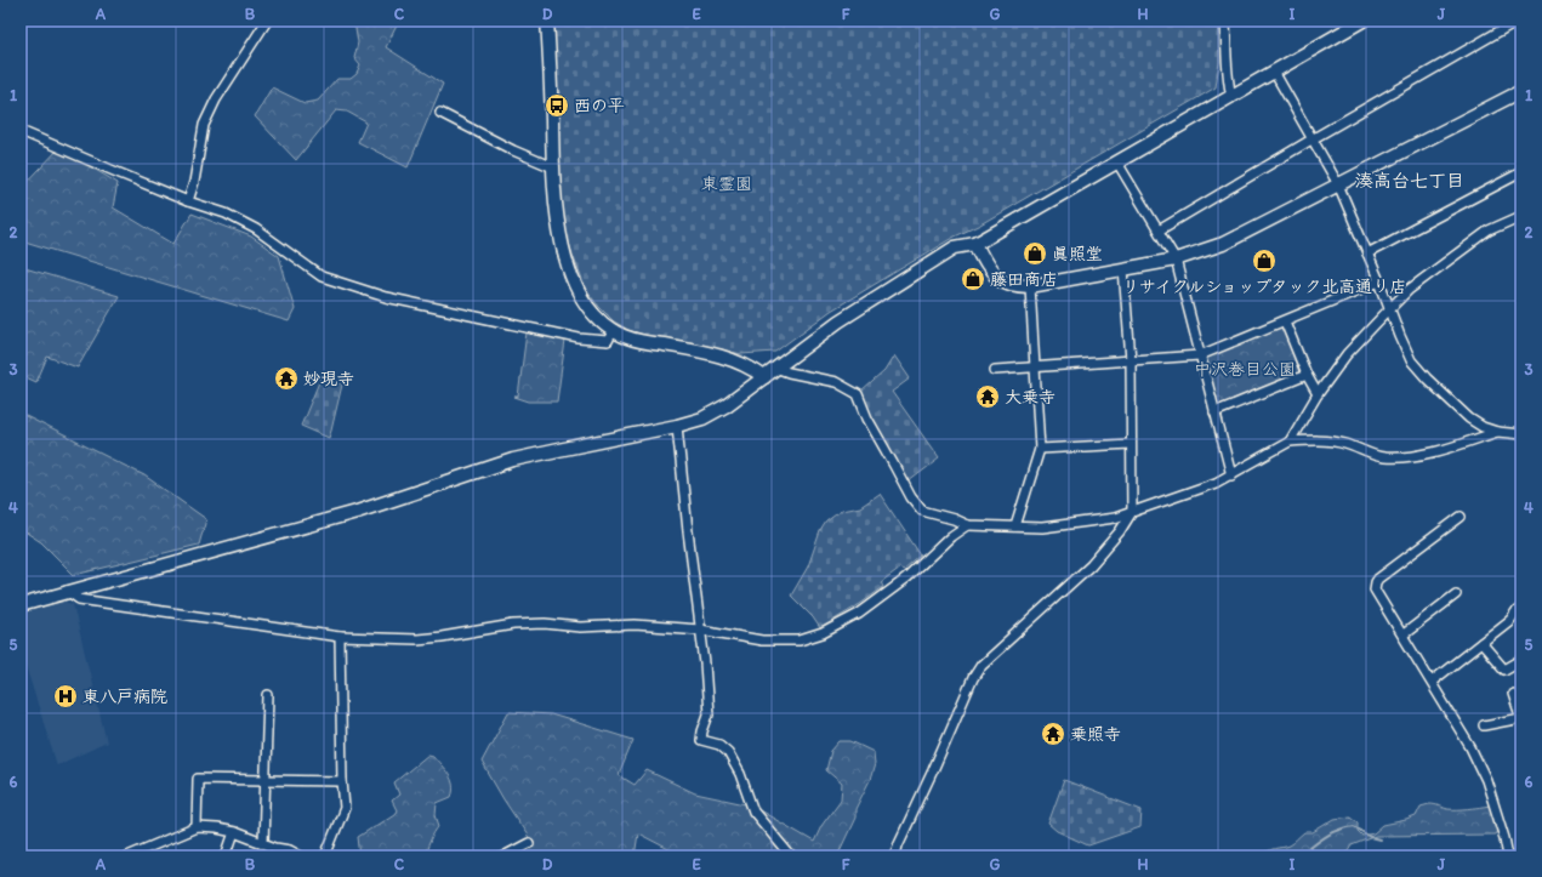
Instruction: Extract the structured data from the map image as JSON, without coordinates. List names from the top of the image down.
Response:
{
  "districts": ["湊高台七丁目"],
  "parks": ["東霊園", "中沢巻目公園"],
  "places": {
    "bus stop": ["西の平"],
    "shop": ["眞照堂", "リサイクルショップタック北高通り店", "藤田商店"],
    "temple": ["妙現寺", "大乗寺", "乗照寺"],
    "hospital": ["東八戸病院"]
  },
  "grid": {
    "columns": [
      "A",
      "B",
      "C",
      "D",
      "E",
      "F",
      "G",
      "H",
      "I",
      "J"
    ],
    "rows": [
      "1",
      "2",
      "3",
      "4",
      "5",
      "6"
    ]
  }
}
